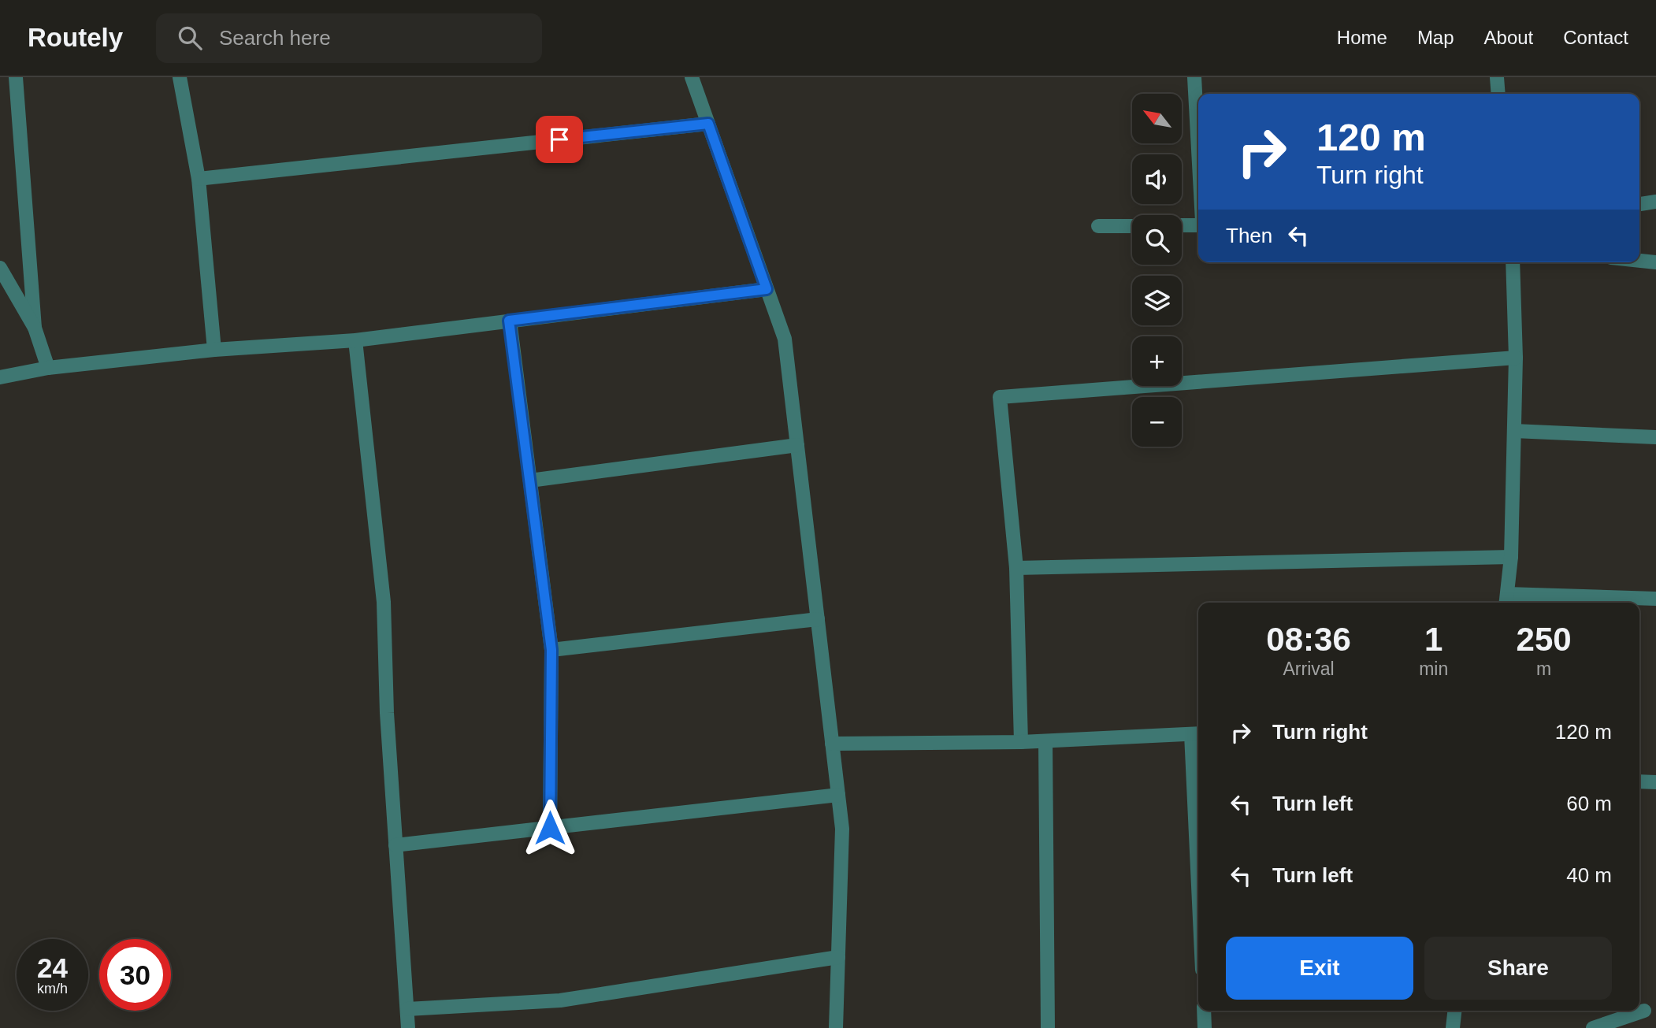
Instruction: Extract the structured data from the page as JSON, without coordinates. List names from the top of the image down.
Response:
{
  "north": "top left",
  "page": {
    "header": "Routely",
    "search": "Search here",
    "nav": [
      "Home",
      "Map",
      "About",
      "Contact"
    ],
    "map_buttons": ["+", "−"],
    "turn": ["120 m", "Turn right"],
    "then": "Then",
    "eta": [
      "08:36",
      "Arrival",
      "1",
      "min",
      "250",
      "m"
    ],
    "list": [
      {
        "name": "Turn right",
        "value": "120 m"
      },
      {
        "name": "Turn left",
        "value": "60 m"
      },
      {
        "name": "Turn left",
        "value": "40 m"
      }
    ],
    "buttons": ["Exit", "Share"],
    "speed": "24 km/h",
    "limit": "30"
  }
}
